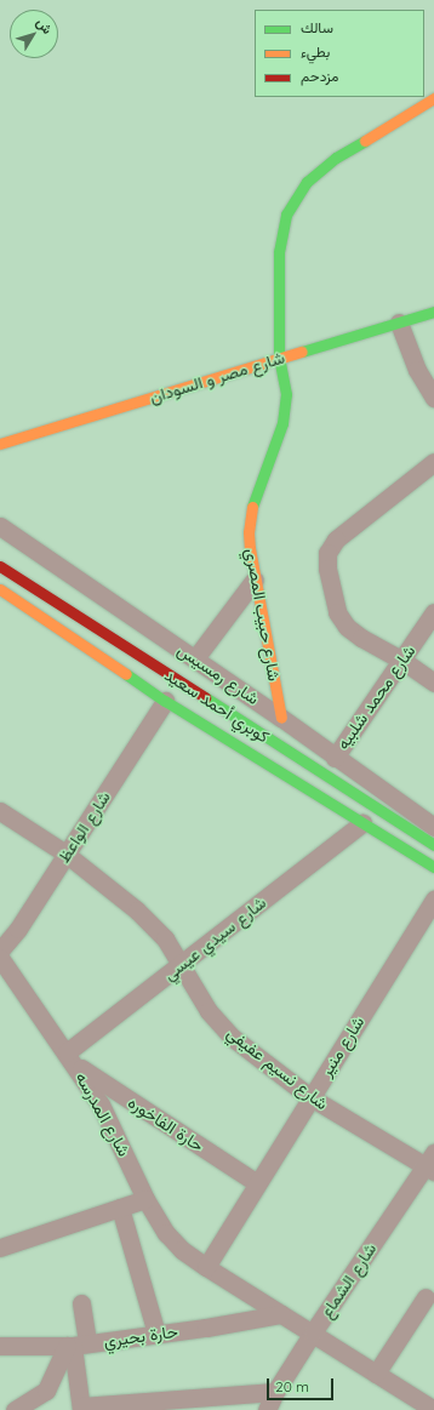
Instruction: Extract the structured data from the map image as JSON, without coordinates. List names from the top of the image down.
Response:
{
  "streets": {
    "main road": ["شارع مصر و السودان", "شارع حبيب المصري", "كوبري أحمد سعيد"],
    "street": [
      "شارع رمسيس",
      "شارع محمد شلبيه",
      "شارع الواعظ",
      "شارع سيدي عيسي",
      "شارع منير",
      "شارع نسيم عفيفي",
      "شارع المدرسه",
      "حارة الفاخوره",
      "شارع الشماع",
      "حارة بحيري"
    ]
  },
  "crossings": [
    ["شارع مصر و السودان", "شارع حبيب المصري"],
    ["شارع حبيب المصري", "شارع رمسيس"],
    ["شارع رمسيس", "شارع محمد شلبيه"],
    ["شارع الواعظ", "شارع نسيم عفيفي"],
    ["شارع سيدي عيسي", "شارع نسيم عفيفي"],
    ["شارع سيدي عيسي", "شارع المدرسه"],
    ["شارع سيدي عيسي", "حارة الفاخوره"],
    ["شارع منير", "شارع نسيم عفيفي"],
    ["شارع منير", "شارع المدرسه"],
    ["شارع منير", "حارة الفاخوره"],
    ["شارع نسيم عفيفي", "شارع الشماع"],
    ["شارع المدرسه", "حارة الفاخوره"],
    ["شارع المدرسه", "شارع الشماع"],
    ["شارع المدرسه", "حارة بحيري"]
  ],
  "legend": ["سالك", "بطيء", "مزدحم"],
  "scale_bar": "20 m",
  "north": "top right"
}
